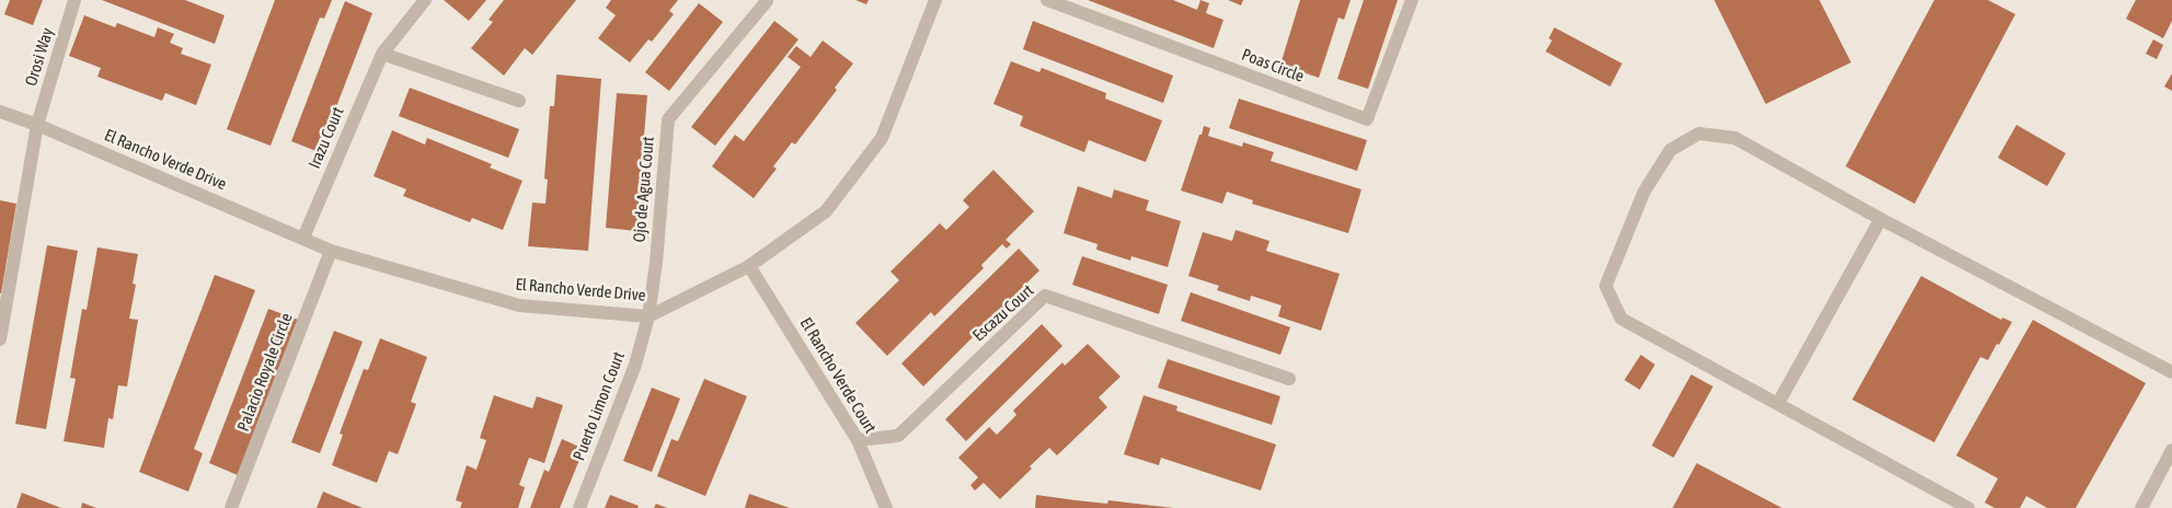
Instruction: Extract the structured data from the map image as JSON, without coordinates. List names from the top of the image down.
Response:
{
  "streets": {
    "street": [
      "Orosi Way",
      "Poas Circle",
      "Irazu Court",
      "El Rancho Verde Drive",
      "Ojo de Agua Court",
      "Escazu Court",
      "Palacio Royale Circle",
      "El Rancho Verde Court",
      "Puerto Limon Court"
    ]
  },
  "crossings": [
    ["Orosi Way", "El Rancho Verde Drive"],
    ["Irazu Court", "El Rancho Verde Drive"],
    ["El Rancho Verde Drive", "Ojo de Agua Court"],
    ["El Rancho Verde Drive", "Palacio Royale Circle"],
    ["El Rancho Verde Drive", "El Rancho Verde Court"],
    ["El Rancho Verde Drive", "Puerto Limon Court"],
    ["Ojo de Agua Court", "Puerto Limon Court"],
    ["Escazu Court", "El Rancho Verde Court"]
  ]
}
